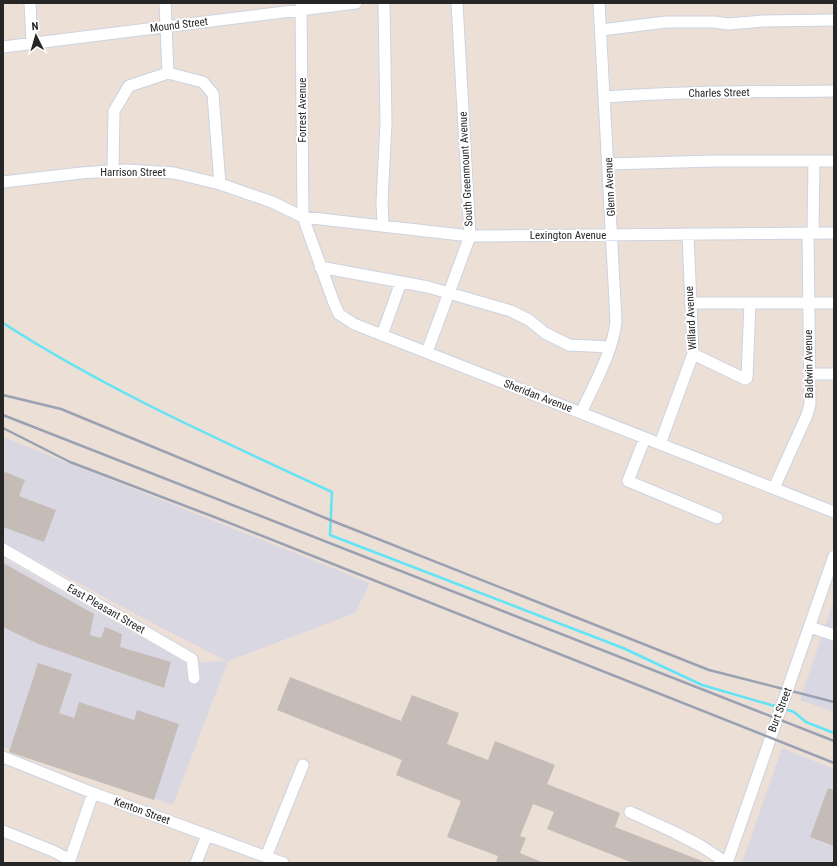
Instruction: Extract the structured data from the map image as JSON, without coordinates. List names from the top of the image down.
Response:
{
  "streets": {
    "street": [
      "Mound Street",
      "Charles Street",
      "Forrest Avenue",
      "South Greenmount Avenue",
      "Harrison Street",
      "Glenn Avenue",
      "Lexington Avenue",
      "Willard Avenue",
      "Baldwin Avenue",
      "Sheridan Avenue",
      "East Pleasant Street",
      "Burt Street",
      "Kenton Street"
    ]
  },
  "crossings": [
    ["Mound Street", "Forrest Avenue"],
    ["Charles Street", "Glenn Avenue"],
    ["Forrest Avenue", "Harrison Street"],
    ["Forrest Avenue", "Lexington Avenue"],
    ["Forrest Avenue", "Sheridan Avenue"],
    ["South Greenmount Avenue", "Lexington Avenue"],
    ["South Greenmount Avenue", "Sheridan Avenue"],
    ["Harrison Street", "Lexington Avenue"],
    ["Harrison Street", "Sheridan Avenue"],
    ["Glenn Avenue", "Lexington Avenue"],
    ["Glenn Avenue", "Sheridan Avenue"],
    ["Lexington Avenue", "Willard Avenue"],
    ["Lexington Avenue", "Baldwin Avenue"],
    ["Lexington Avenue", "Sheridan Avenue"],
    ["Willard Avenue", "Sheridan Avenue"],
    ["Baldwin Avenue", "Sheridan Avenue"]
  ],
  "north": "top"
}
